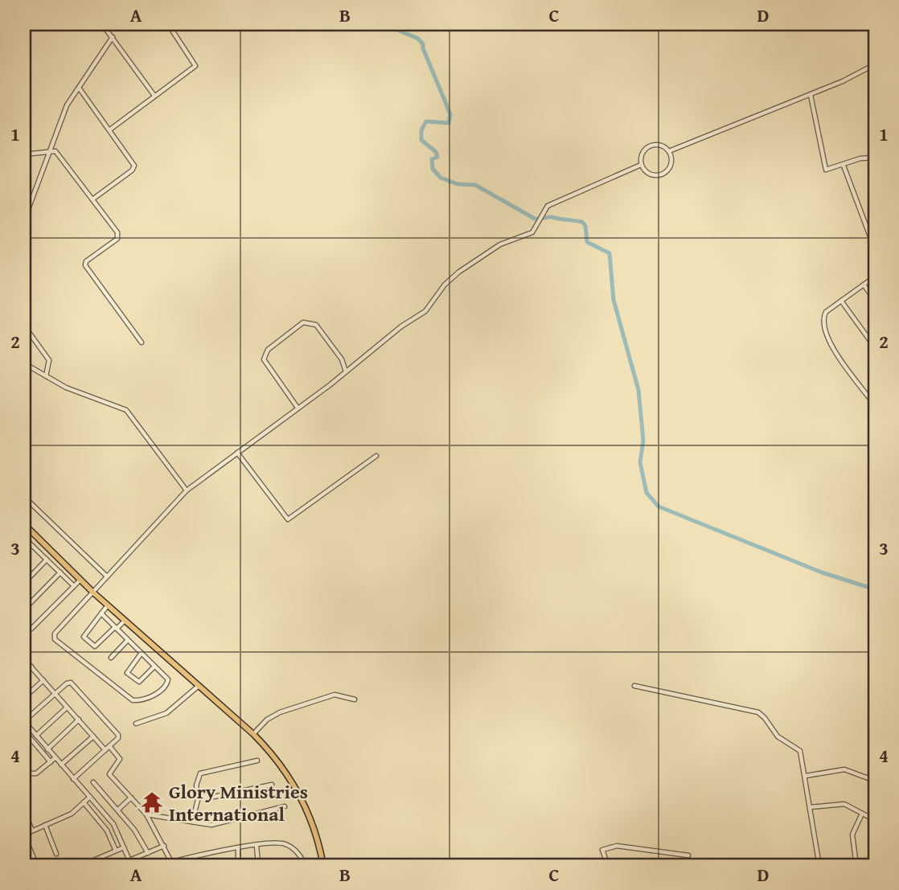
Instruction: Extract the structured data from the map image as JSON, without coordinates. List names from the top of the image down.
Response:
{
  "places": {
    "temple": ["Glory Ministries International"]
  },
  "grid": {
    "columns": [
      "A",
      "B",
      "C",
      "D"
    ],
    "rows": [
      "1",
      "2",
      "3",
      "4"
    ]
  }
}
